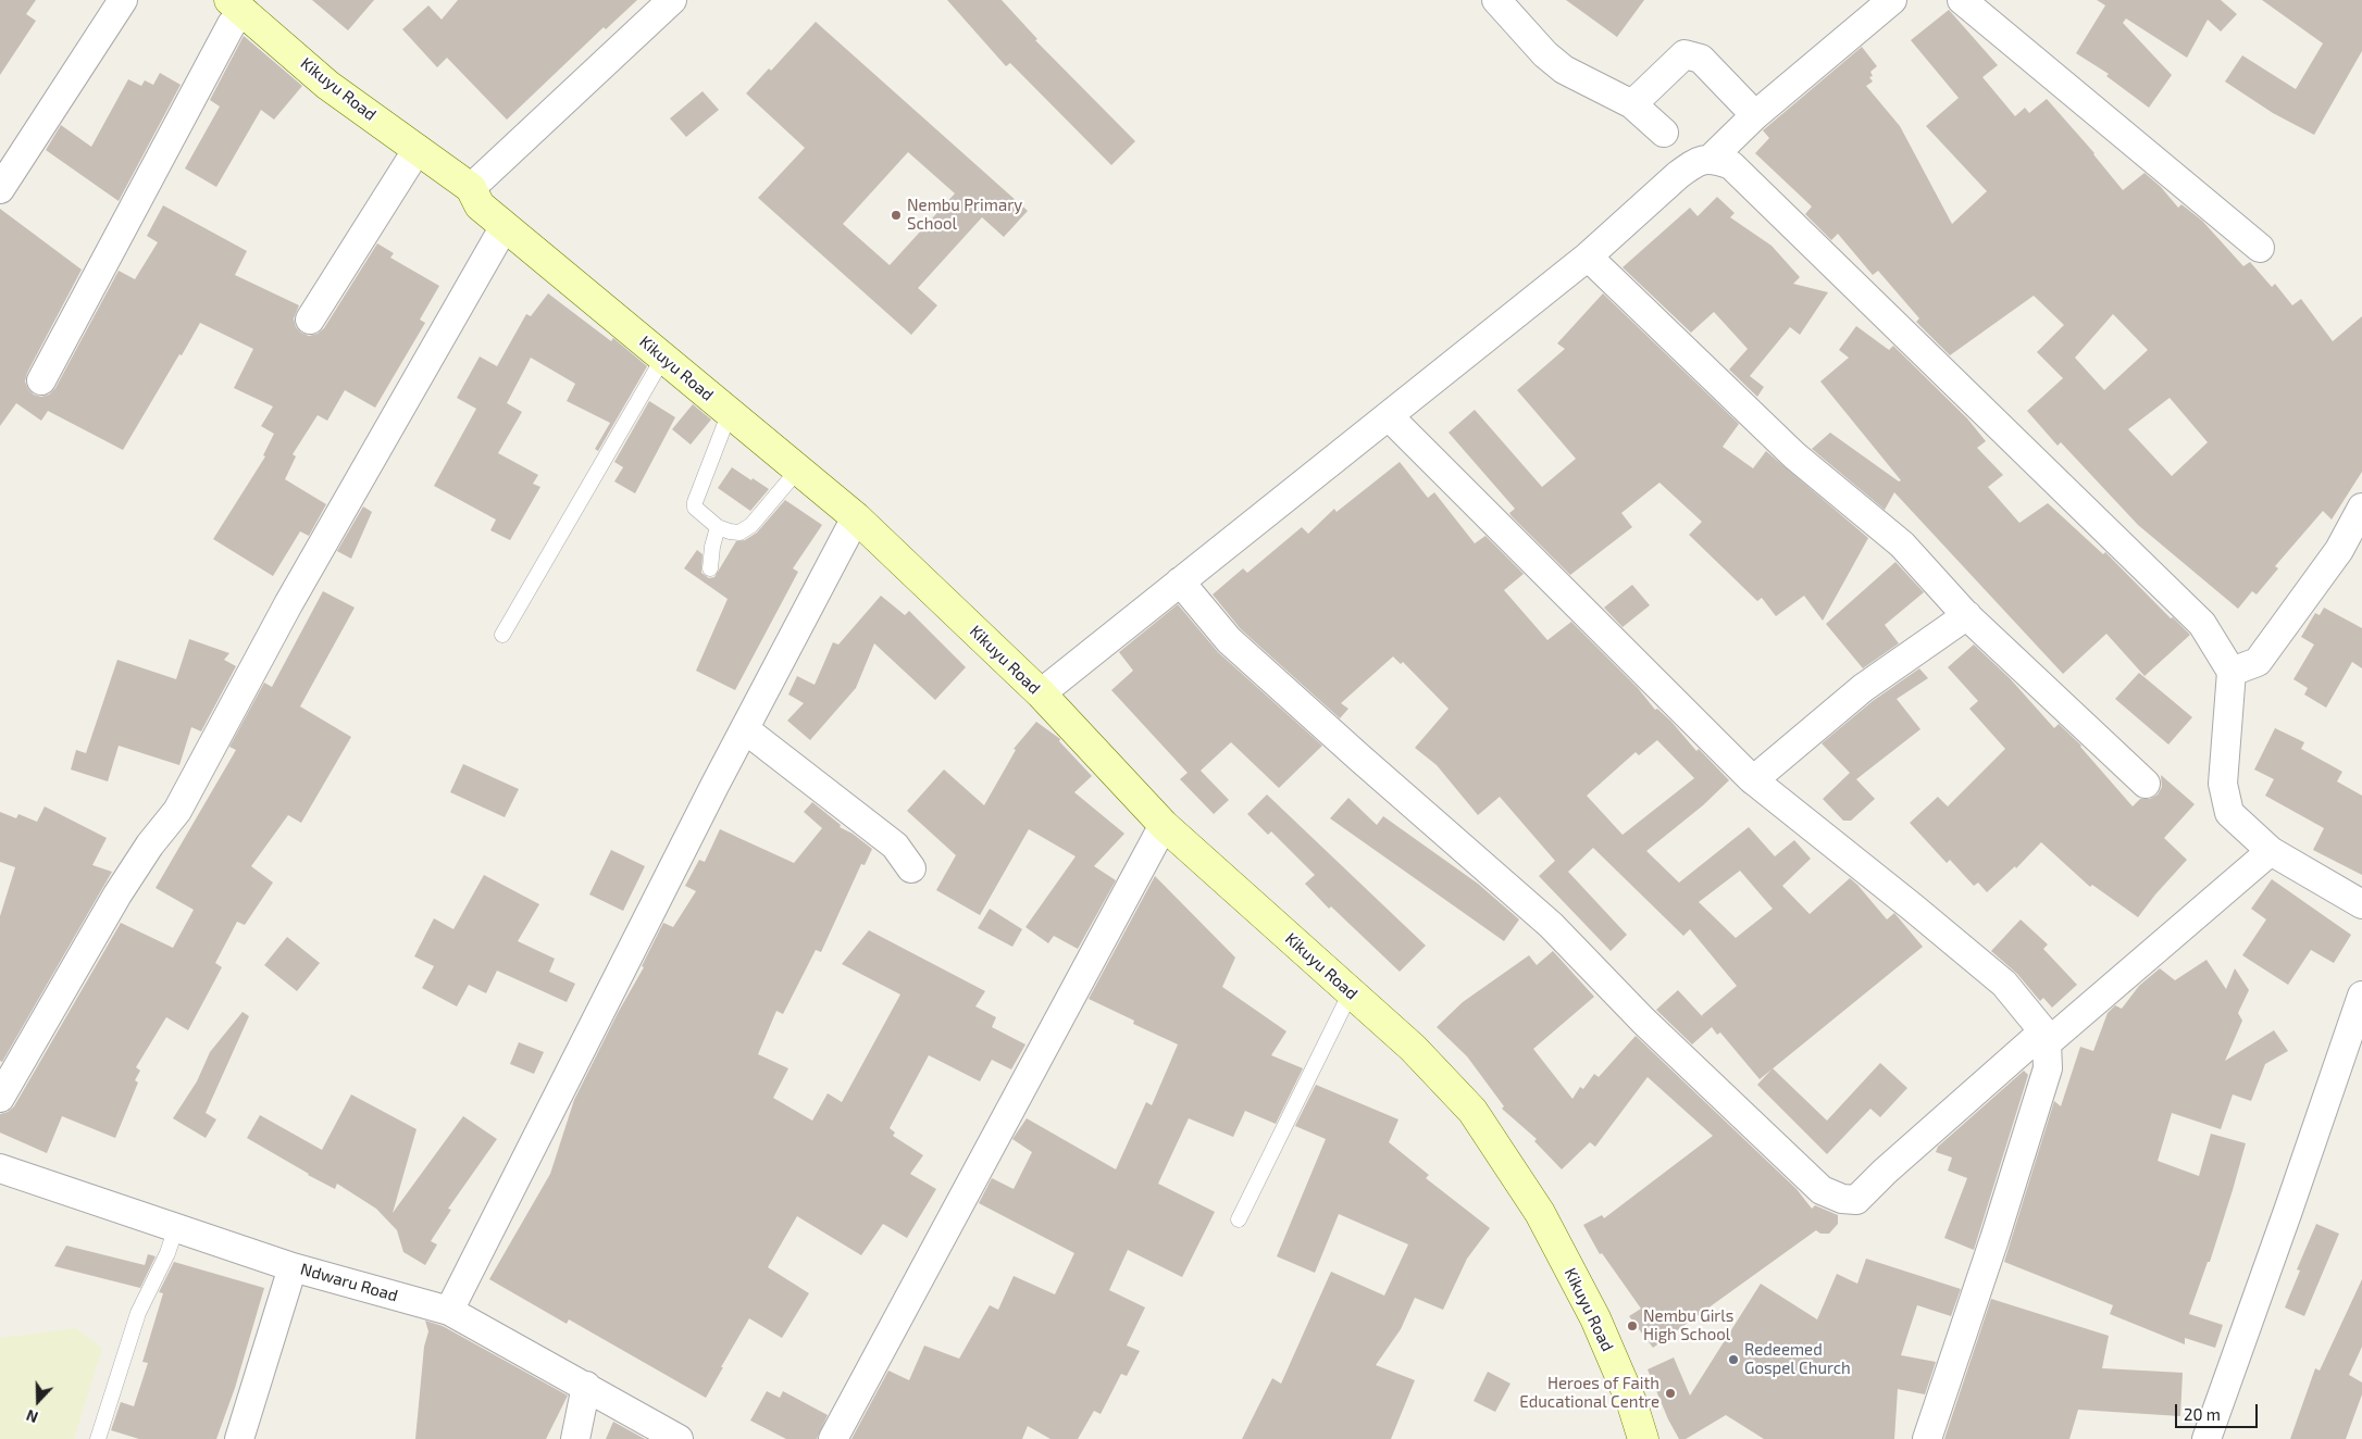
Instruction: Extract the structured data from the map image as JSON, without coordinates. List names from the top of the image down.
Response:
{
  "streets": {
    "main road": ["Kikuyu Road"],
    "street": ["Ndwaru Road"]
  },
  "places": [
    "Nembu Primary School",
    "Nembu Girls High School",
    "Redeemed Gospel Church",
    "Heroes of Faith Educational Centre"
  ],
  "scale_bar": "20 m",
  "north": "bottom"
}
